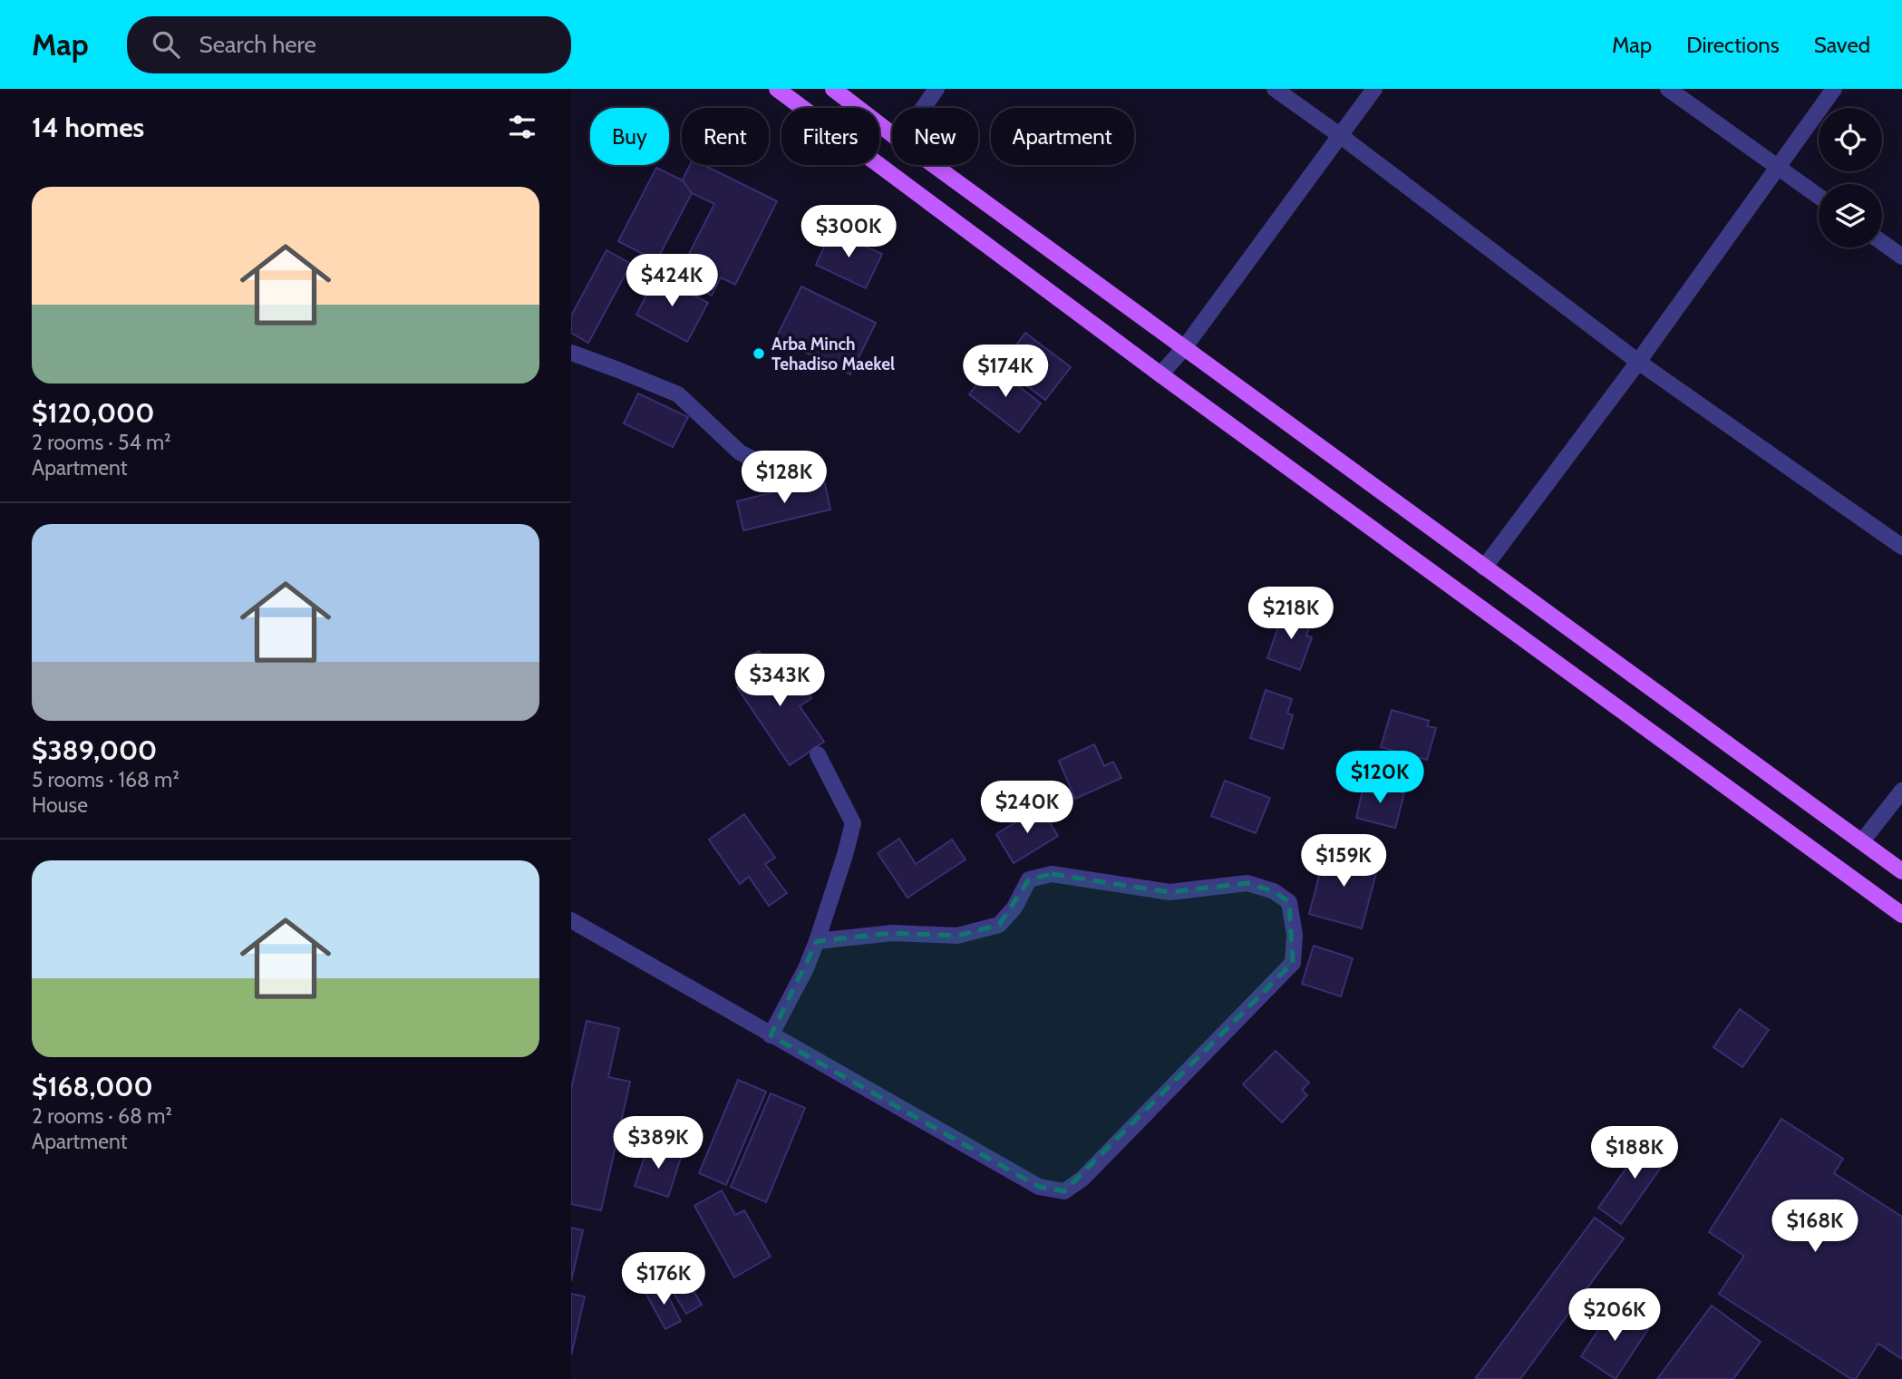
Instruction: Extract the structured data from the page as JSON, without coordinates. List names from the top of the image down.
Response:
{
  "places": ["Arba Minch Tehadiso Maekel"],
  "page": {
    "header": "Map",
    "search": "Search here",
    "nav": ["Map", "Directions", "Saved"],
    "heading": "14 homes",
    "chip": [
      "Buy",
      "Rent",
      "Filters",
      "New",
      "Apartment"
    ],
    "list": [
      {
        "name": "$120,000",
        "note": "2 rooms · 54 m² · Apartment"
      },
      {
        "name": "$389,000",
        "note": "5 rooms · 168 m² · House"
      },
      {
        "name": "$168,000",
        "note": "2 rooms · 68 m² · Apartment"
      }
    ],
    "price": [
      "$300K",
      "$424K",
      "$174K",
      "$128K",
      "$218K",
      "$343K",
      "$120K",
      "$240K",
      "$159K",
      "$389K",
      "$188K",
      "$168K",
      "$176K",
      "$206K"
    ]
  }
}
